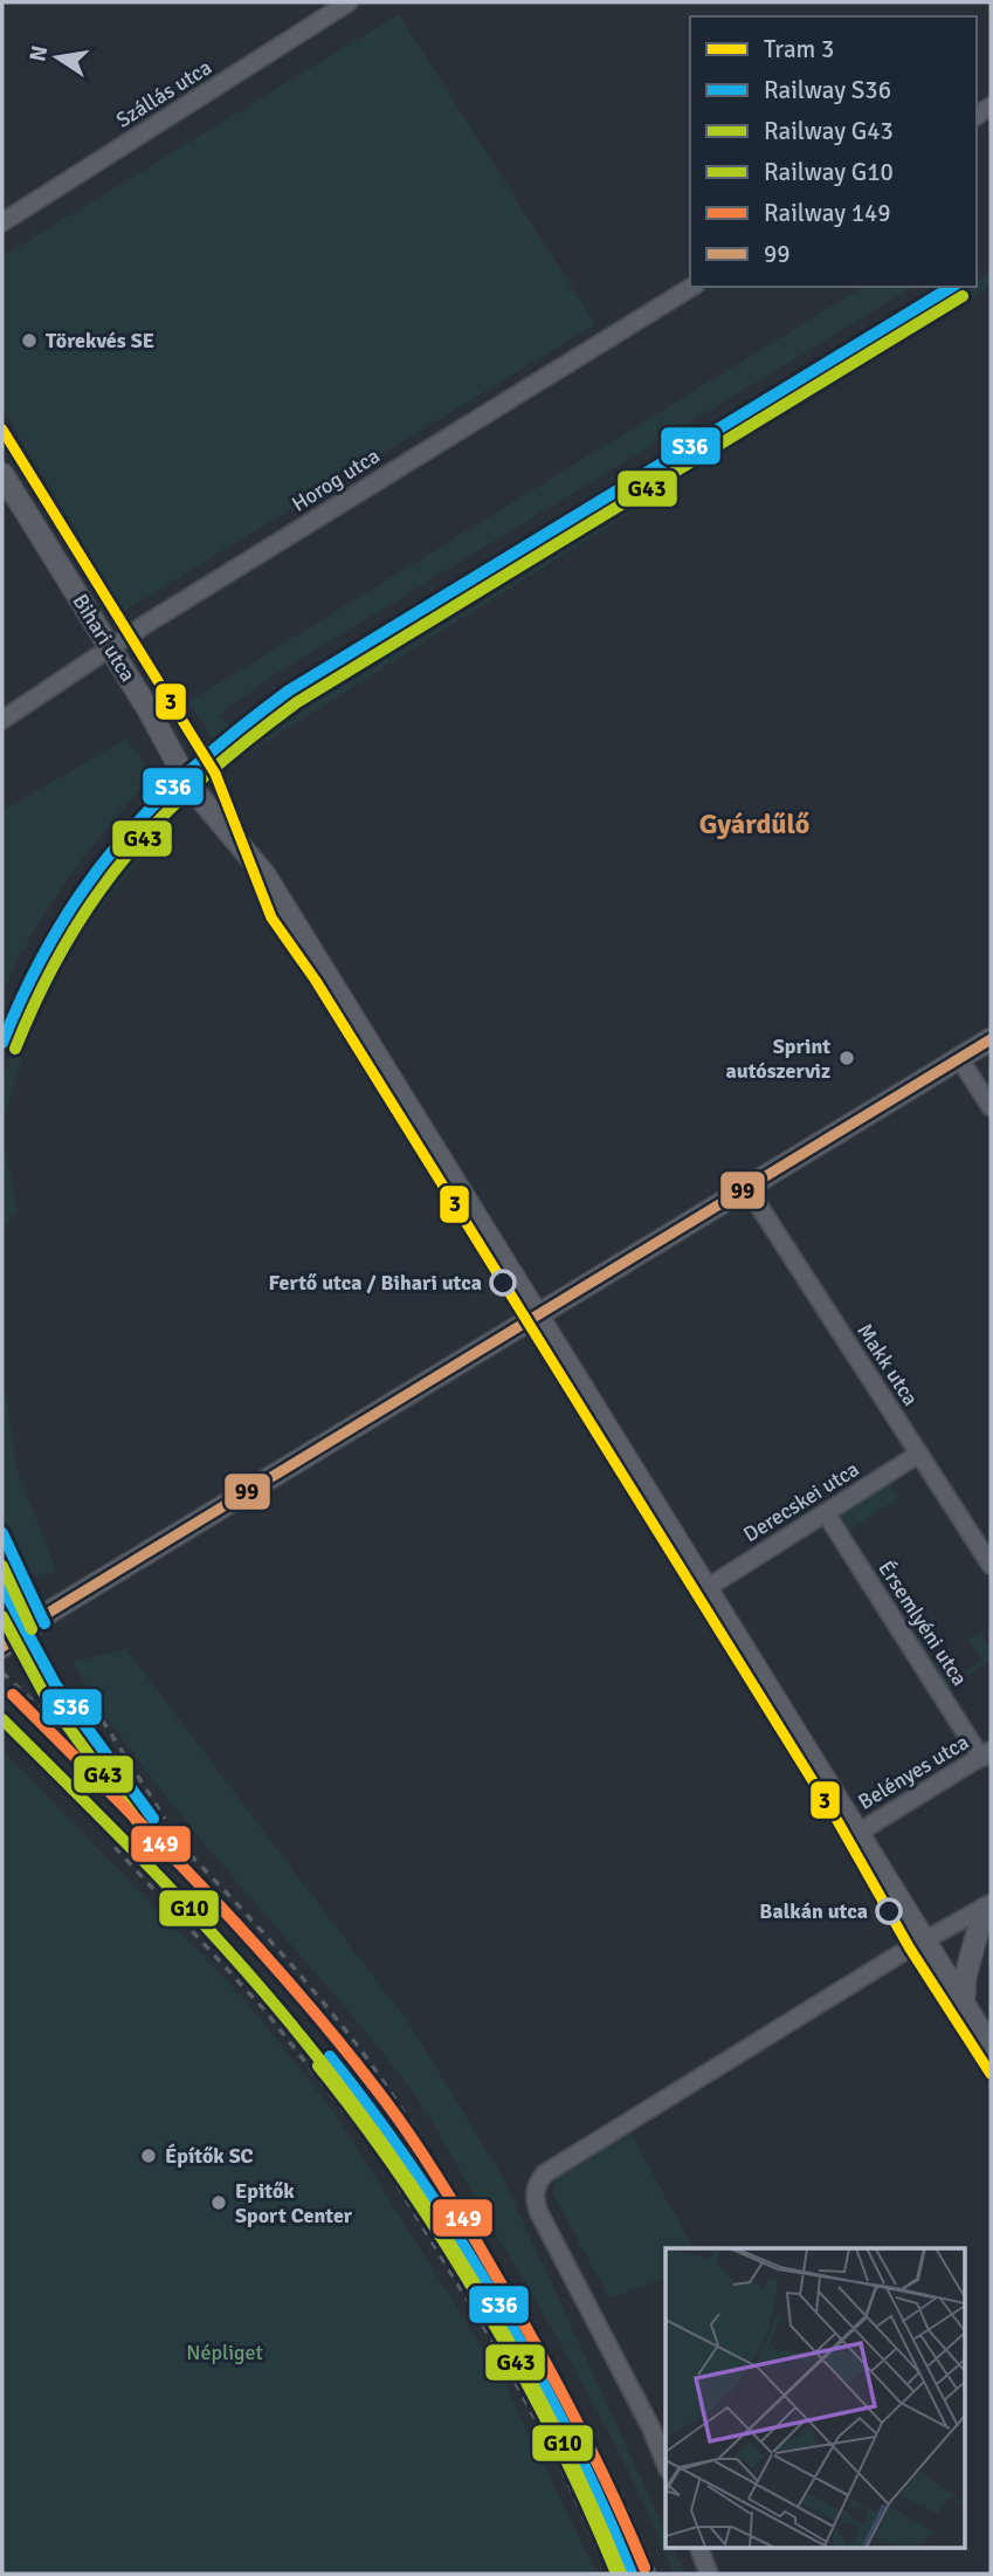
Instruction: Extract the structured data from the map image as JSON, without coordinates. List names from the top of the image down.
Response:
{
  "streets": {
    "street": [
      "Szállás utca",
      "Horog utca",
      "Bihari utca",
      "Makk utca",
      "Derecskei utca",
      "Érsemlyéni utca",
      "Belényes utca"
    ]
  },
  "crossings": [
    ["Horog utca", "Bihari utca"],
    ["Bihari utca", "Derecskei utca"],
    ["Bihari utca", "Belényes utca"],
    ["Makk utca", "Derecskei utca"],
    ["Derecskei utca", "Érsemlyéni utca"],
    ["Érsemlyéni utca", "Belényes utca"]
  ],
  "districts": ["Gyárdűlő"],
  "parks": ["Népliget"],
  "places": [
    "Törekvés SE",
    "Sprint autószerviz",
    "Fertő utca / Bihari utca",
    "Balkán utca",
    "Építők SC",
    "Epitők Sport Center"
  ],
  "lines": [
    "rail line S36",
    "rail line G43",
    "tram line 3",
    "transit line 99",
    "rail line 149",
    "rail line G10"
  ],
  "legend": [
    "Tram 3",
    "Railway S36",
    "Railway G43",
    "Railway G10",
    "Railway 149",
    "99"
  ],
  "north": "left"
}
